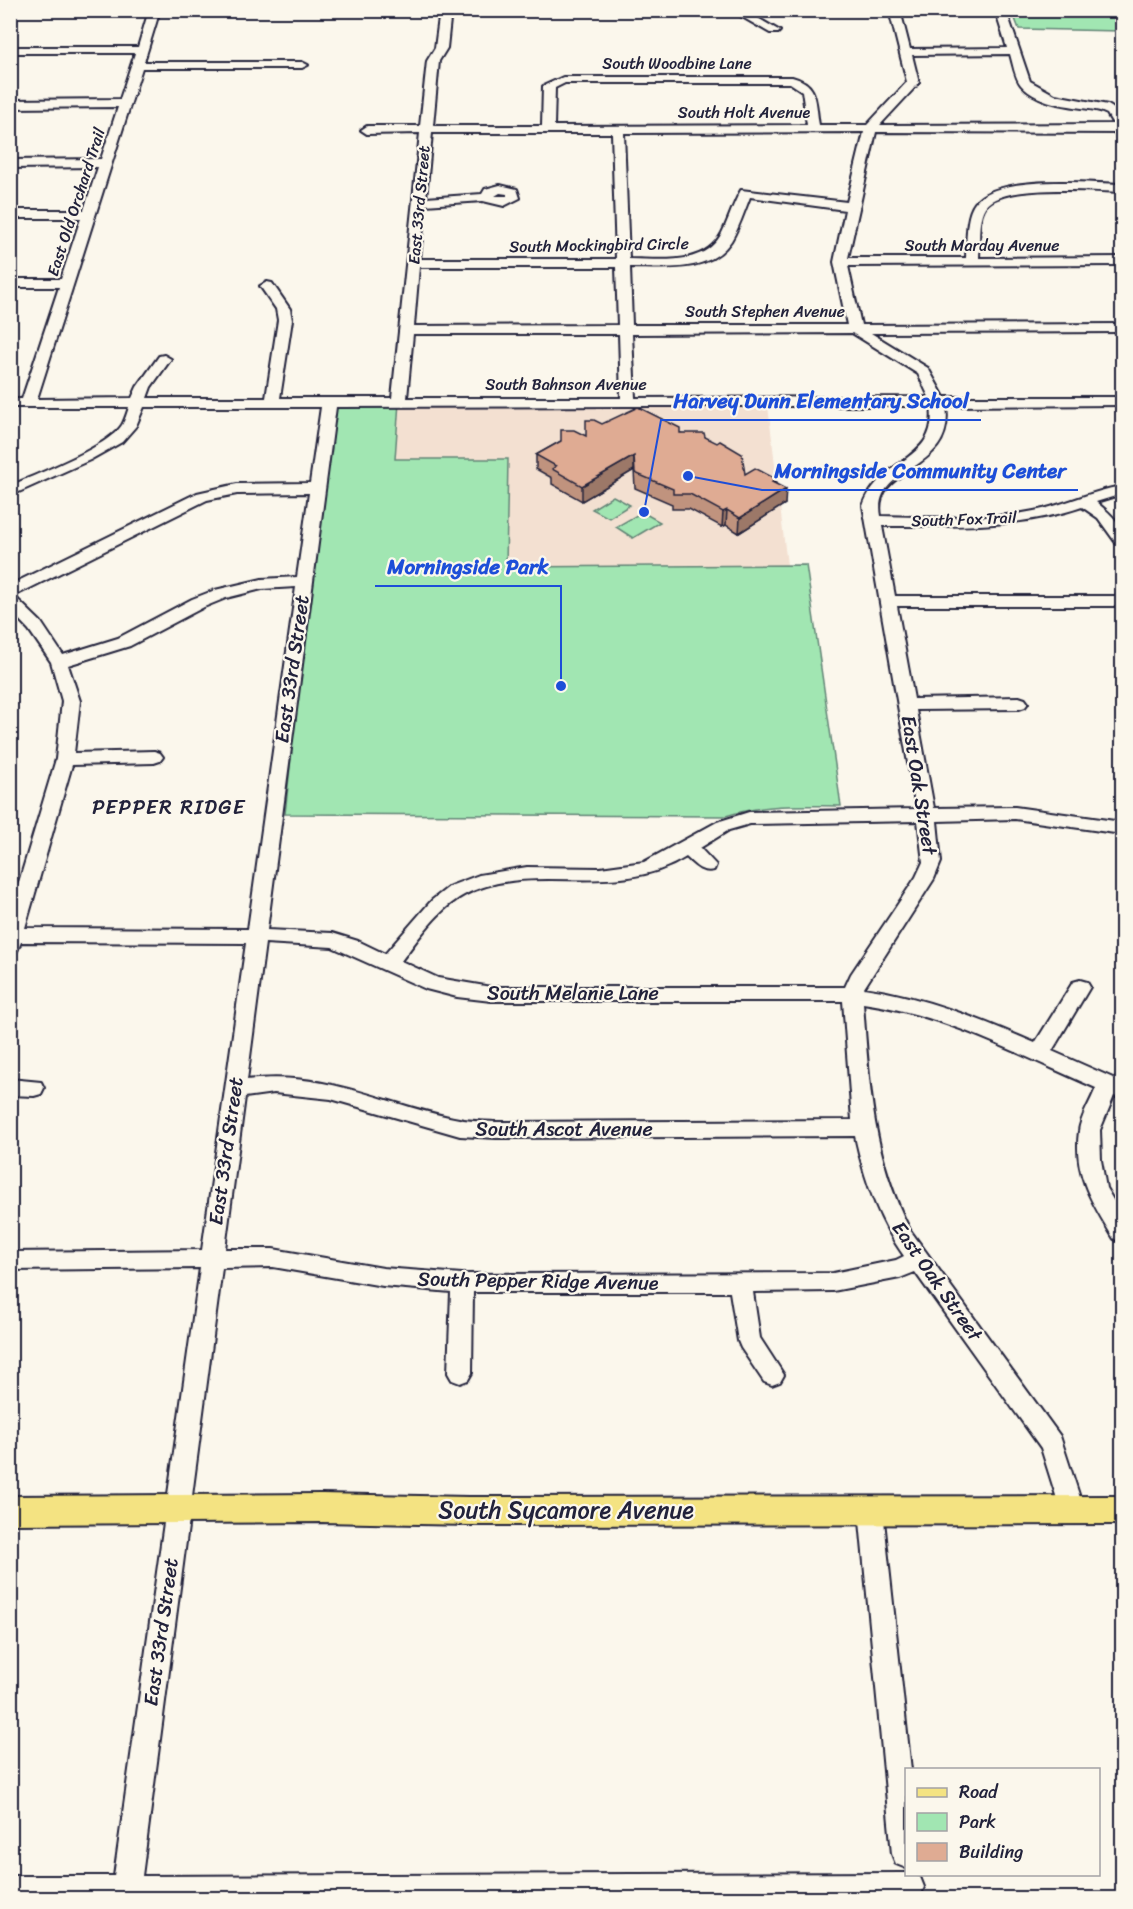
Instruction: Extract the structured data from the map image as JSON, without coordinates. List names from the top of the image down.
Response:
{
  "streets": {
    "main road": ["South Sycamore Avenue"],
    "street": [
      "South Woodbine Lane",
      "South Holt Avenue",
      "East Old Orchard Trail",
      "East 33rd Street",
      "South Mockingbird Circle",
      "South Marday Avenue",
      "South Stephen Avenue",
      "South Bahnson Avenue",
      "South Fox Trail",
      "East Oak Street",
      "South Melanie Lane",
      "South Ascot Avenue",
      "South Pepper Ridge Avenue"
    ]
  },
  "crossings": [
    ["South Woodbine Lane", "South Holt Avenue"],
    ["South Holt Avenue", "East 33rd Street"],
    ["East Old Orchard Trail", "South Bahnson Avenue"],
    ["East 33rd Street", "South Mockingbird Circle"],
    ["East 33rd Street", "South Stephen Avenue"],
    ["East 33rd Street", "South Bahnson Avenue"],
    ["East 33rd Street", "South Melanie Lane"],
    ["East 33rd Street", "South Ascot Avenue"],
    ["East 33rd Street", "South Pepper Ridge Avenue"],
    ["East 33rd Street", "South Sycamore Avenue"],
    ["South Stephen Avenue", "East Oak Street"],
    ["South Bahnson Avenue", "East Oak Street"],
    ["South Fox Trail", "East Oak Street"],
    ["East Oak Street", "South Melanie Lane"],
    ["East Oak Street", "South Ascot Avenue"],
    ["East Oak Street", "South Pepper Ridge Avenue"],
    ["East Oak Street", "South Sycamore Avenue"]
  ],
  "districts": ["PEPPER RIDGE"],
  "places": ["Morningside Community Center", "Harvey Dunn Elementary School", "Morningside Park"],
  "legend": ["Road", "Park", "Building"]
}
